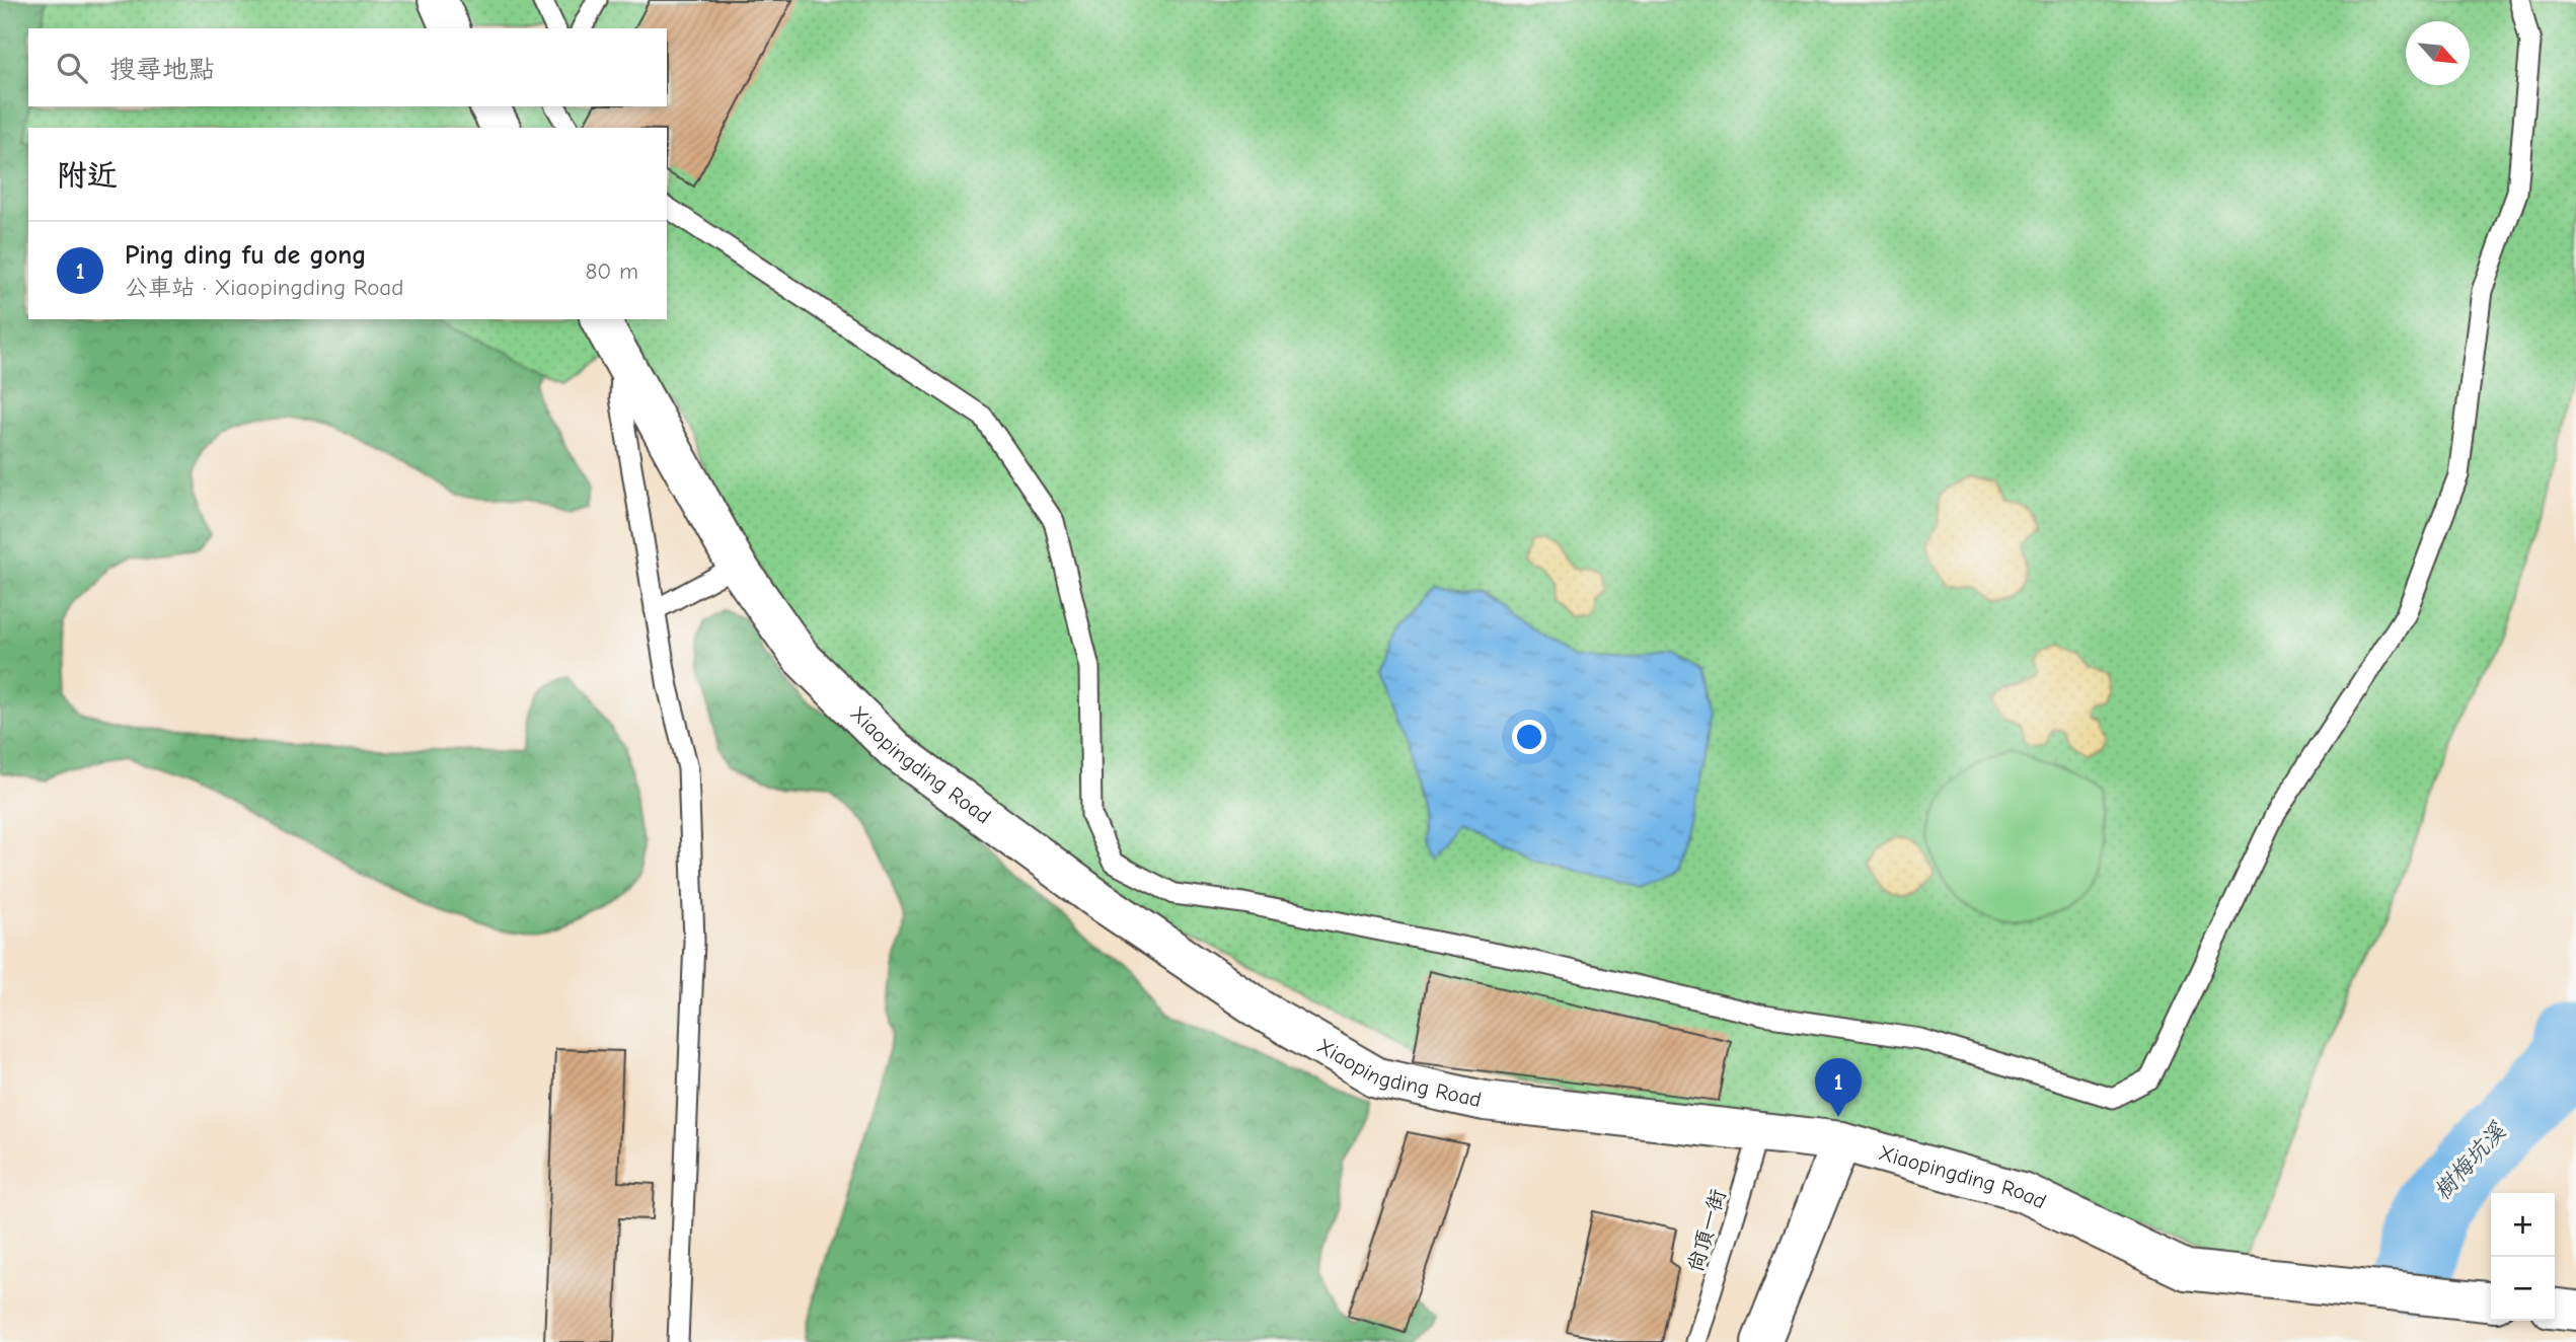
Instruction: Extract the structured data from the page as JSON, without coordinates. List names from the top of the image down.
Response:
{
  "streets": {
    "street": ["Xiaopingding Road"],
    "lane": ["尚頂一街"]
  },
  "crossings": [
    ["Xiaopingding Road", "尚頂一街"]
  ],
  "water": ["樹梅坑溪"],
  "north": "bottom right",
  "page": {
    "search": "搜尋地點",
    "heading": "附近",
    "list": [
      {
        "mark": "1",
        "name": "Ping ding fu de gong",
        "note": "公車站 · Xiaopingding Road",
        "value": "80 m"
      }
    ],
    "pins": "1",
    "map_buttons": ["+", "−"]
  }
}
